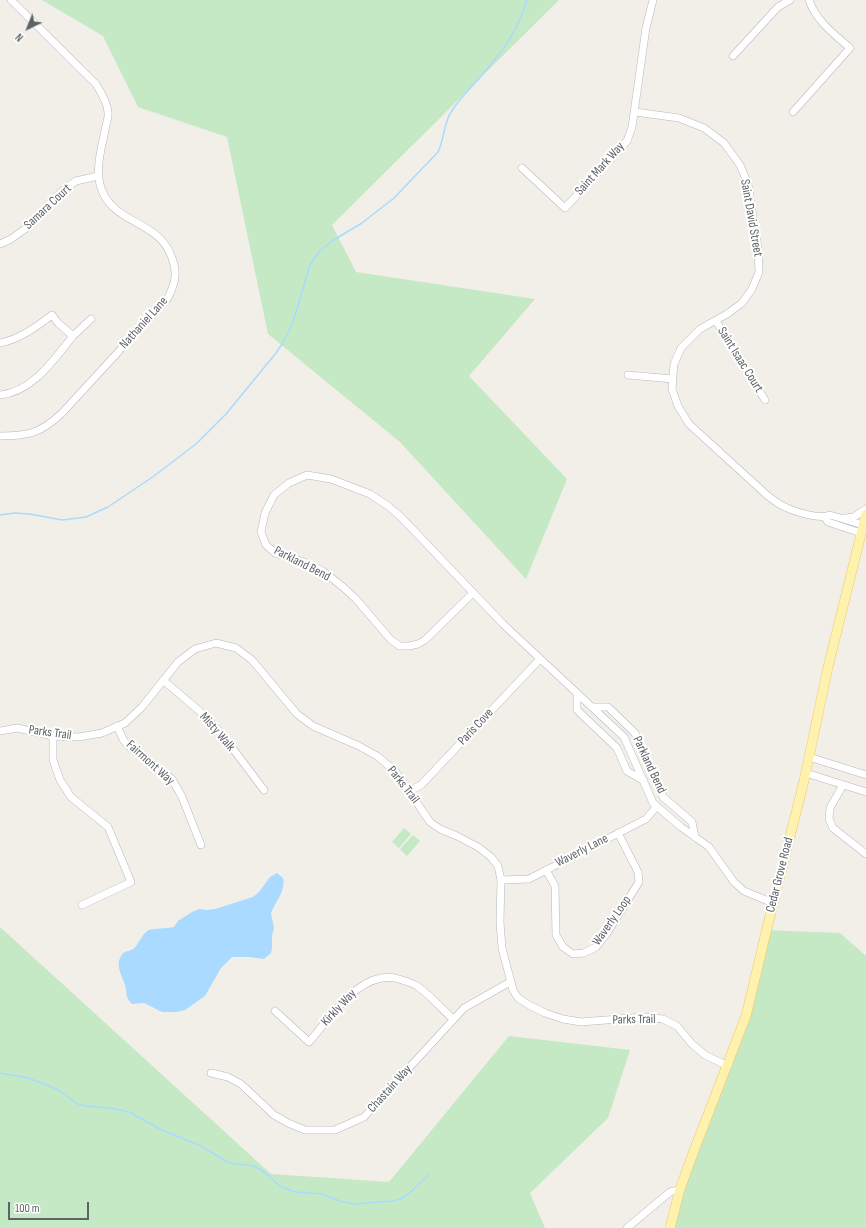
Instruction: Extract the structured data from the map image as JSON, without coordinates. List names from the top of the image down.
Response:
{
  "streets": {
    "main road": ["Cedar Grove Road"],
    "street": [
      "Saint Mark Way",
      "Samara Court",
      "Saint David Street",
      "Nathaniel Lane",
      "Saint Isaac Court",
      "Parkland Bend",
      "Paris Cove",
      "Misty Walk",
      "Parks Trail",
      "Fairmont Way",
      "Waverly Lane",
      "Waverly Loop",
      "Kirkly Way",
      "Chastain Way"
    ]
  },
  "crossings": [
    ["Saint Mark Way", "Saint David Street"],
    ["Samara Court", "Nathaniel Lane"],
    ["Saint David Street", "Saint Isaac Court"],
    ["Saint David Street", "Cedar Grove Road"],
    ["Parkland Bend", "Paris Cove"],
    ["Parkland Bend", "Waverly Lane"],
    ["Parkland Bend", "Cedar Grove Road"],
    ["Paris Cove", "Parks Trail"],
    ["Misty Walk", "Parks Trail"],
    ["Parks Trail", "Fairmont Way"],
    ["Parks Trail", "Waverly Lane"],
    ["Parks Trail", "Cedar Grove Road"],
    ["Parks Trail", "Chastain Way"],
    ["Waverly Lane", "Waverly Loop"],
    ["Kirkly Way", "Chastain Way"]
  ],
  "scale_bar": "100 m",
  "north": "bottom left"
}
